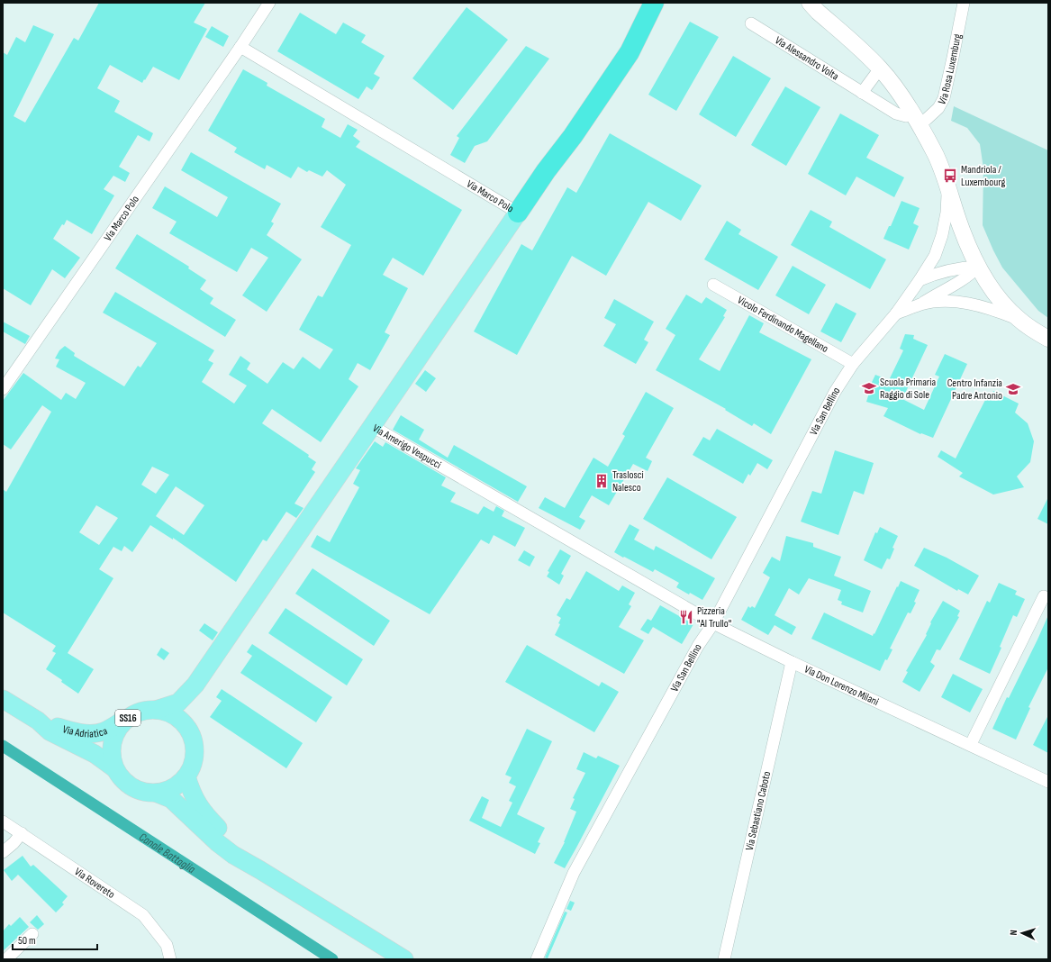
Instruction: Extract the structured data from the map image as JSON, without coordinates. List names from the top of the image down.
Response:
{
  "streets": {
    "main road": [
      "Via Marco Polo",
      "Via Amerigo Vespucci",
      "SS16",
      "Via Adriatica"
    ],
    "street": [
      "Via Alessandro Volta",
      "Via Rosa Luxemburg",
      "Vicolo Ferdinando Magellano",
      "Via San Bellino",
      "Via Don Lorenzo Milani",
      "Via Sebastiano Caboto",
      "Via Rovereto"
    ]
  },
  "crossings": [
    ["Via Alessandro Volta", "Via Rosa Luxemburg"],
    ["Via Marco Polo", "Via Amerigo Vespucci"],
    ["Vicolo Ferdinando Magellano", "Via San Bellino"],
    ["Via San Bellino", "Via Amerigo Vespucci"],
    ["Via San Bellino", "Via Don Lorenzo Milani"],
    ["Via Amerigo Vespucci", "Via Don Lorenzo Milani"],
    ["Via Amerigo Vespucci", "SS16"],
    ["Via Amerigo Vespucci", "Via Adriatica"],
    ["Via Don Lorenzo Milani", "Via Sebastiano Caboto"],
    ["SS16", "Via Adriatica"]
  ],
  "water": ["Canale Battaglia"],
  "places": {
    "bus stop": ["Mandriola / Luxembourg"],
    "school or university": ["Scuola Primaria Raggio di Sole", "Centro Infanzia Padre Antonio"],
    "building": ["Traslosci Nalesco"],
    "restaurant": ["Pizzeria \"Al Trullo\""]
  },
  "scale_bar": "50 m",
  "north": "left"
}
